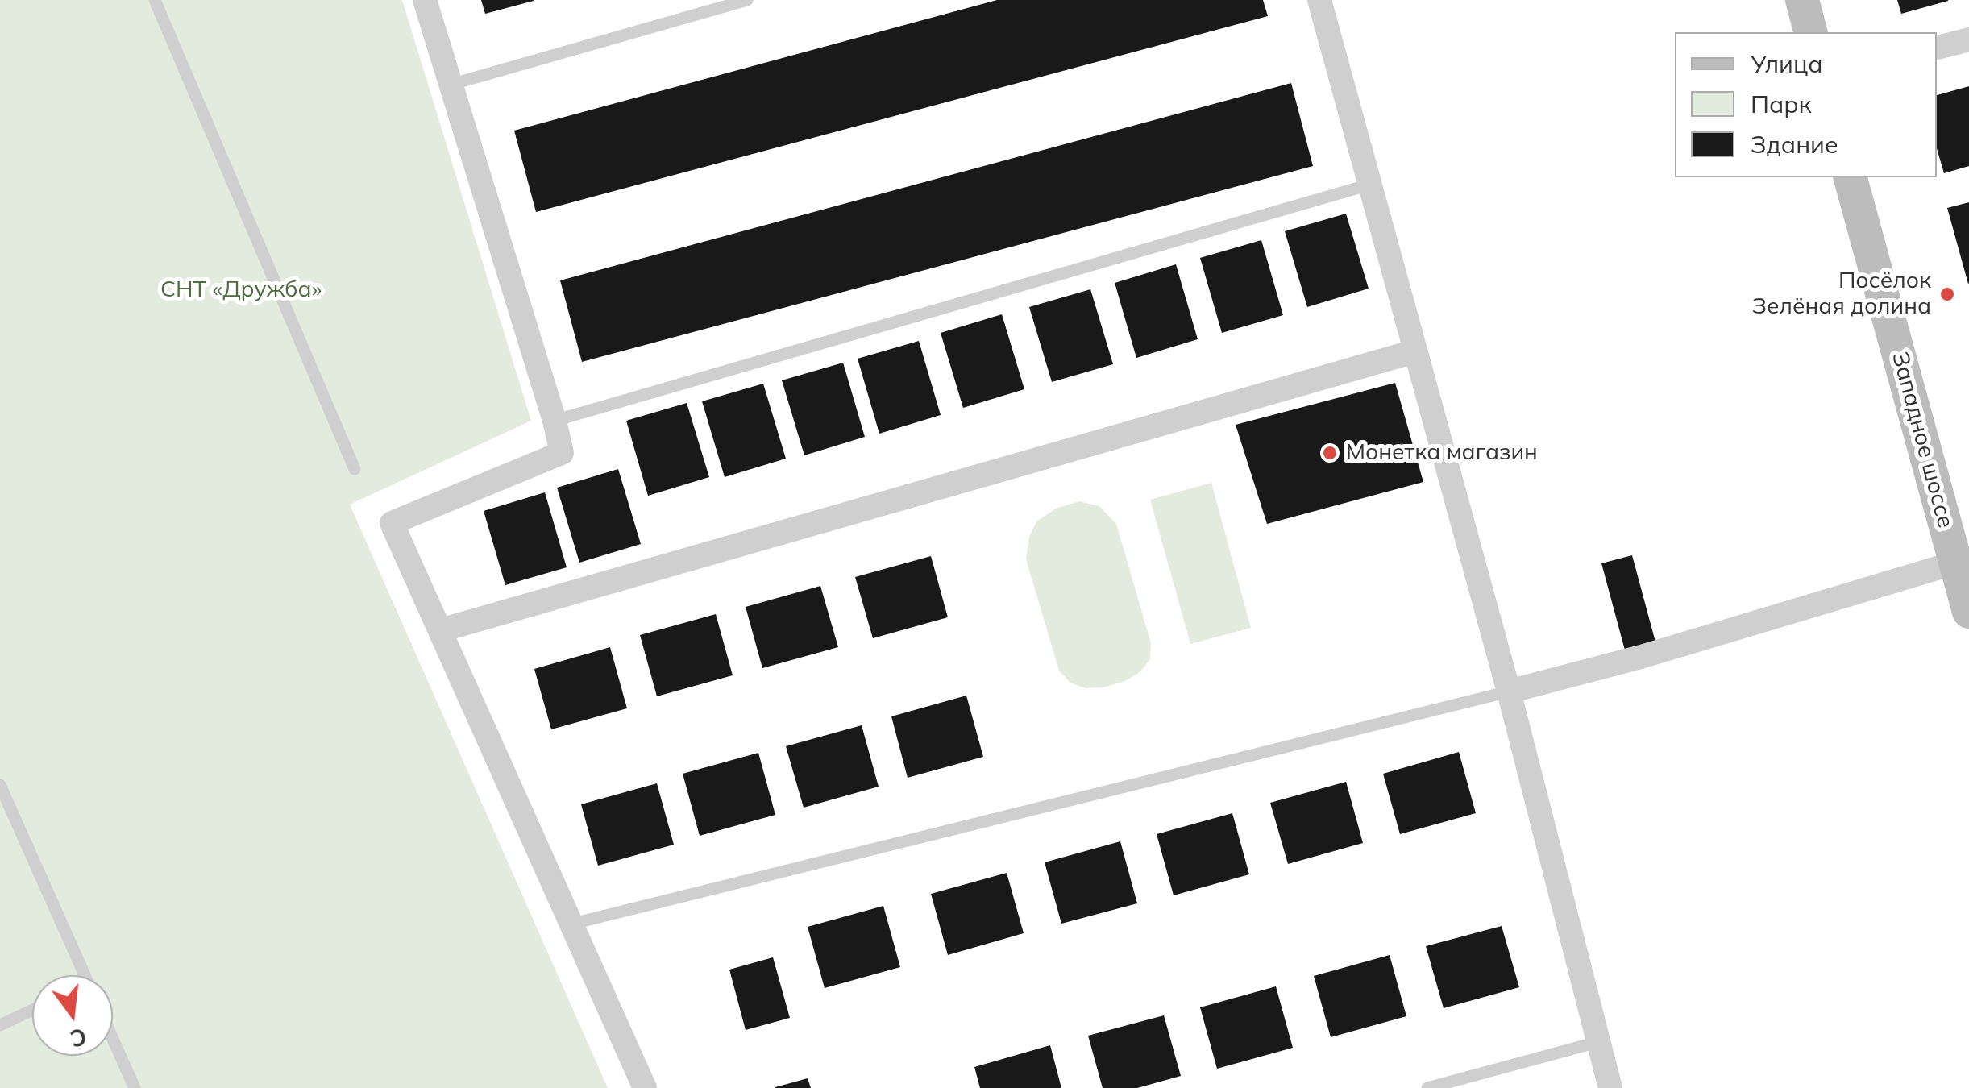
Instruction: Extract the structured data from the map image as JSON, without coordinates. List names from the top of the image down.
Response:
{
  "streets": {
    "main road": ["Западное шоссе"]
  },
  "parks": ["СНТ «Дружба»"],
  "places": ["Посёлок Зелёная долина", "Монетка магазин"],
  "legend": ["Улица", "Парк", "Здание"],
  "north": "bottom"
}
